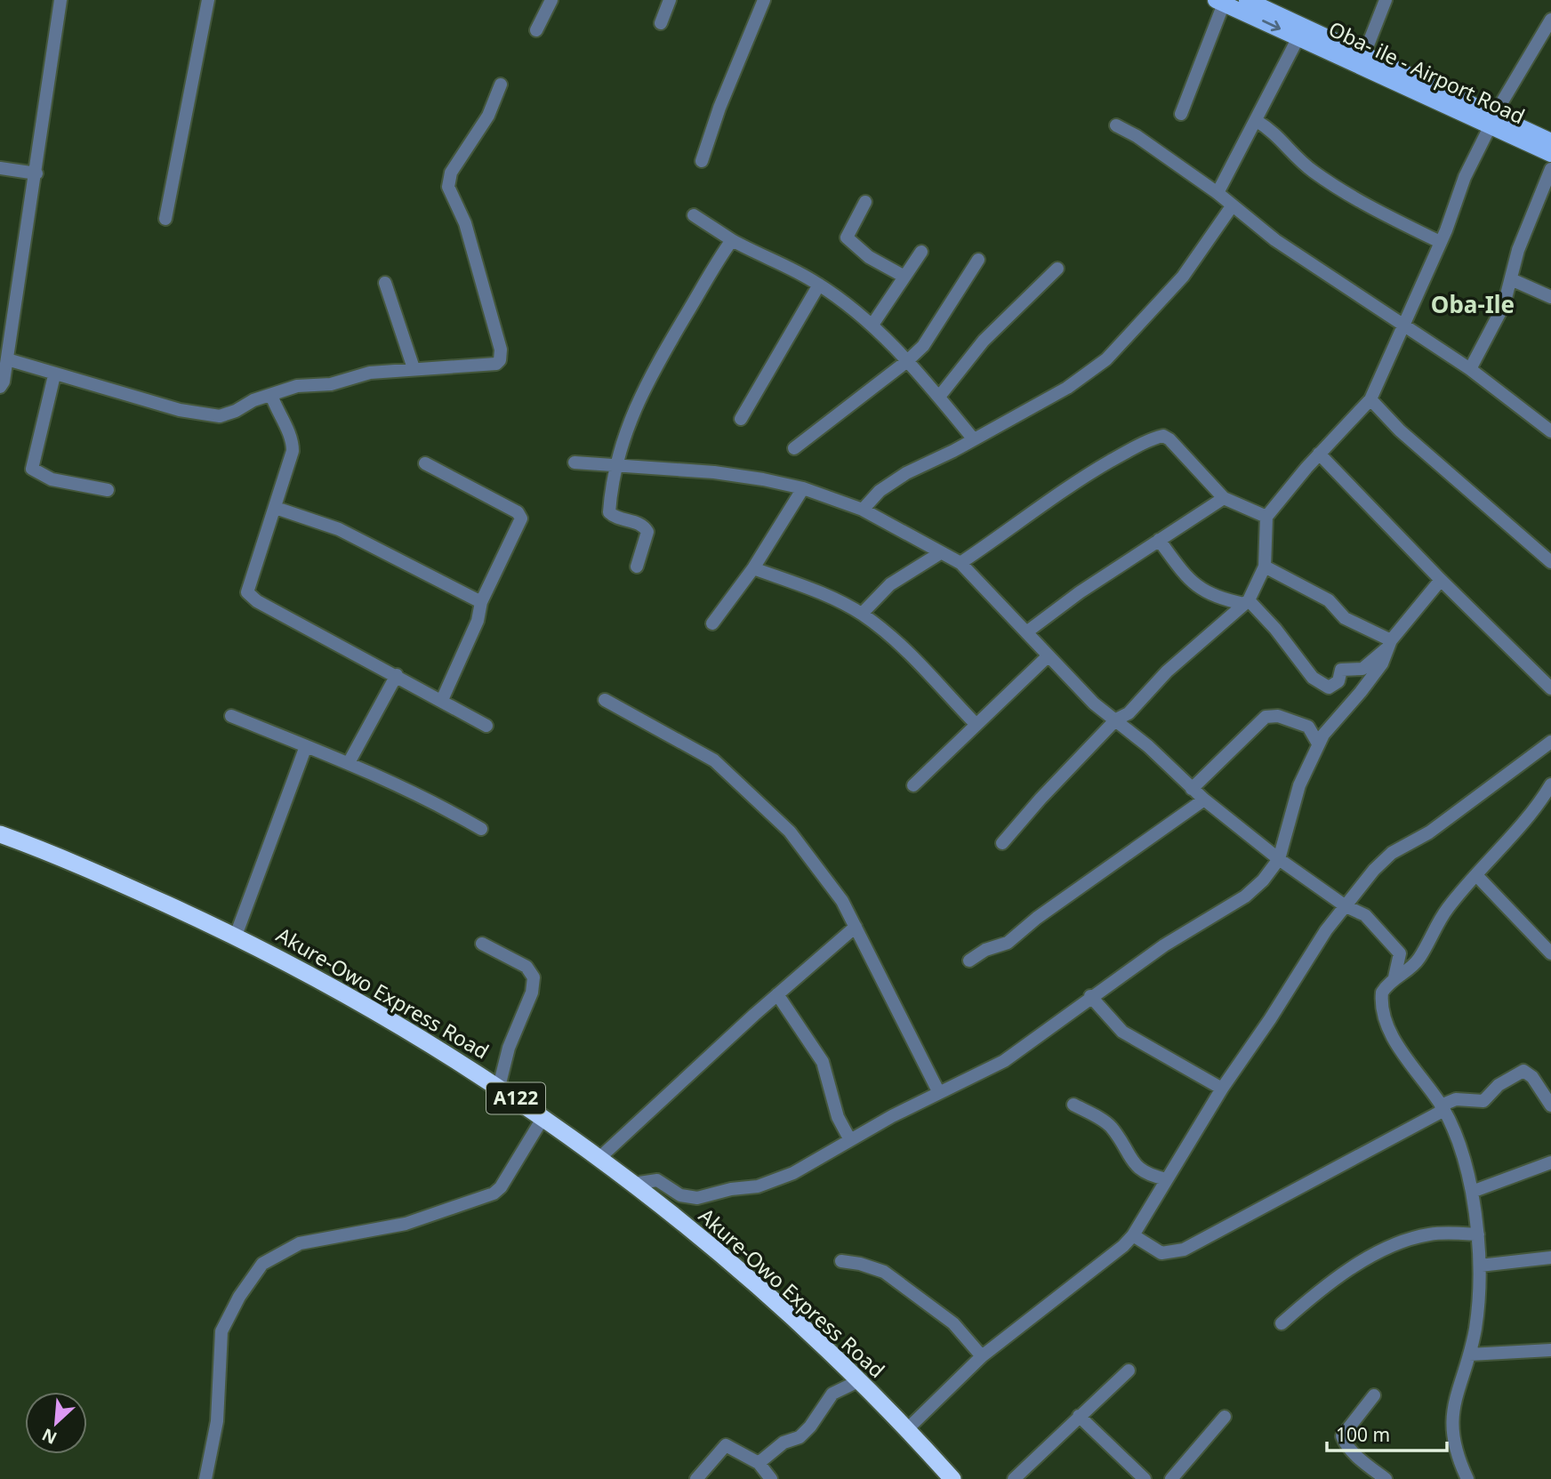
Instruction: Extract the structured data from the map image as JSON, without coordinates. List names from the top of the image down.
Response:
{
  "streets": {
    "highway": ["Akure-Owo Express Road", "A122"],
    "main road": ["Oba- ile - Airport Road"]
  },
  "districts": ["Oba-Ile"],
  "scale_bar": "100 m",
  "north": "bottom left"
}
